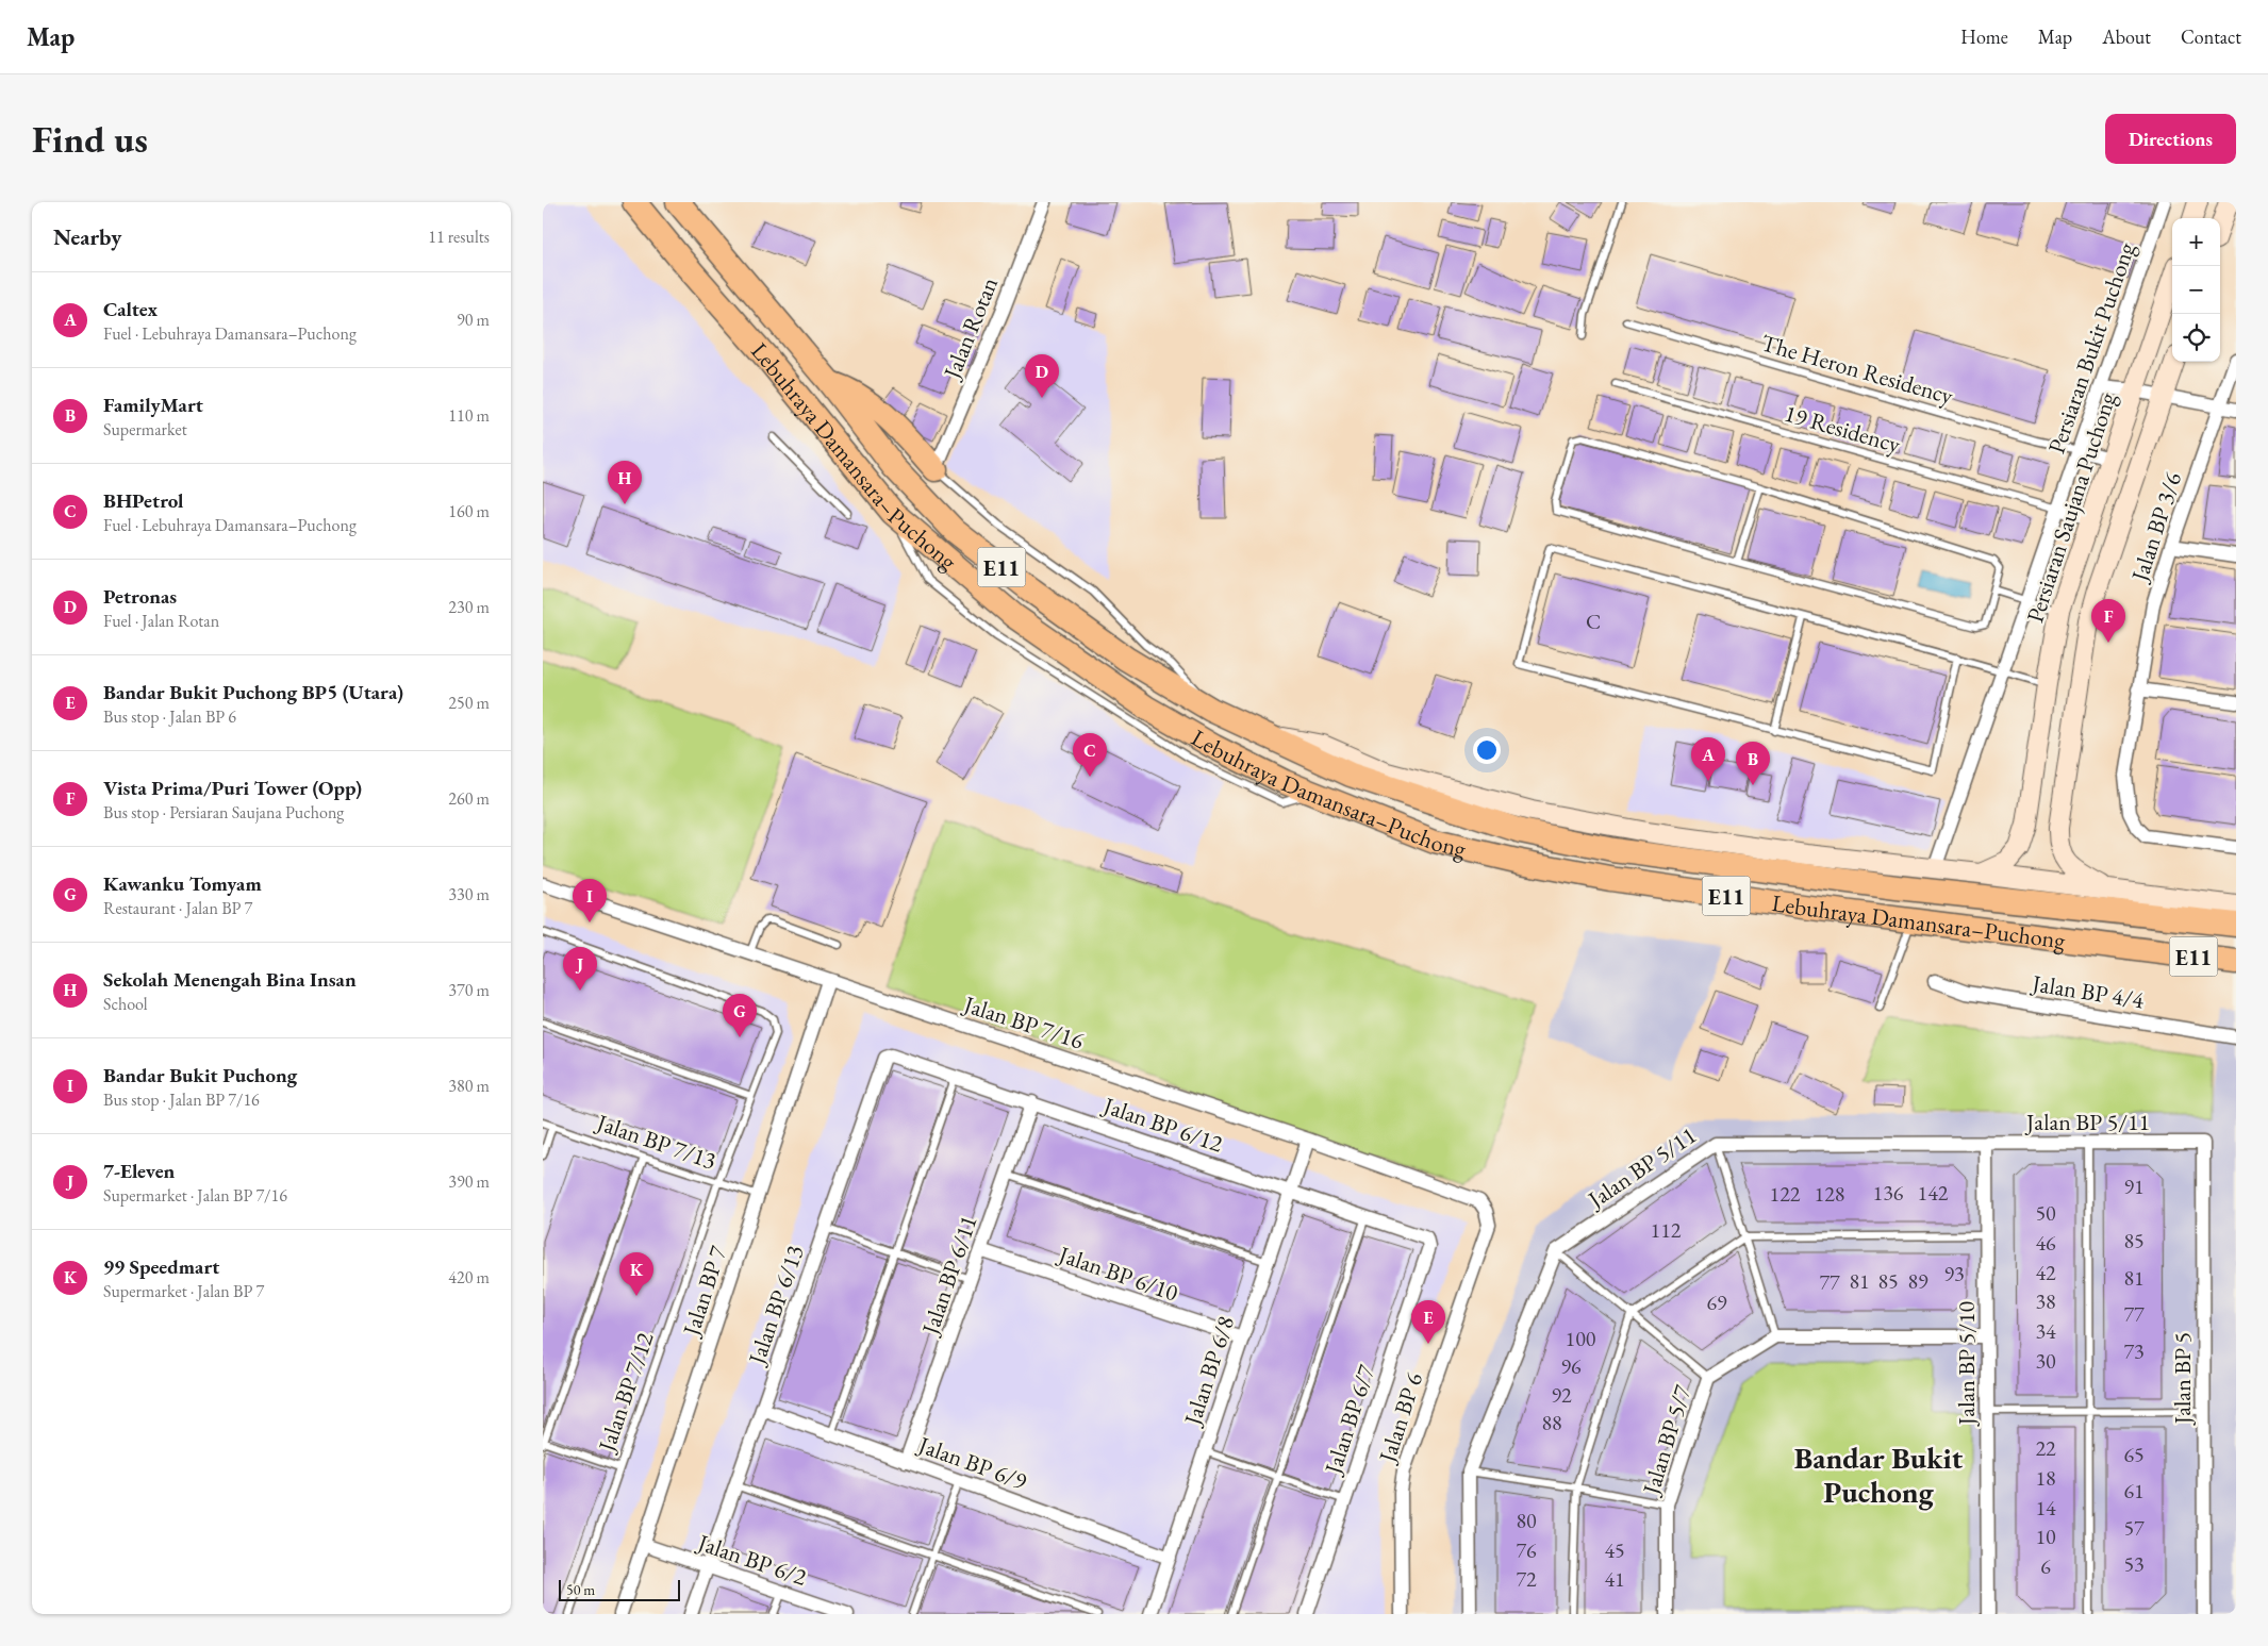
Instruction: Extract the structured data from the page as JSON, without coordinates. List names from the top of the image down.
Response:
{
  "streets": {
    "highway": ["Lebuhraya Damansara–Puchong", "E11"],
    "street": [
      "Jalan Rotan",
      "Persiaran Bukit Puchong",
      "Persiaran Saujana Puchong",
      "Jalan BP 3/6",
      "Jalan BP 4/4",
      "Jalan BP 7/16",
      "Jalan BP 5/11",
      "Jalan BP 6/12",
      "Jalan BP 6/10",
      "Jalan BP 6/11",
      "Jalan BP 7",
      "Jalan BP 6/13",
      "Jalan BP 5/10",
      "Jalan BP 6/8",
      "Jalan BP 5",
      "Jalan BP 6",
      "Jalan BP 6/7",
      "Jalan BP 5/7",
      "Jalan BP 6/9",
      "Jalan BP 6/2"
    ],
    "lane": [
      "The Heron Residency",
      "19 Residency",
      "Jalan BP 7/13",
      "Jalan BP 7/12"
    ]
  },
  "crossings": [
    ["Persiaran Bukit Puchong", "The Heron Residency"],
    ["Persiaran Bukit Puchong", "19 Residency"],
    ["Jalan BP 7/16", "Jalan BP 7"],
    ["Jalan BP 7/16", "Jalan BP 6/8"],
    ["Jalan BP 7/16", "Jalan BP 6"],
    ["Jalan BP 5/11", "Jalan BP 5/10"],
    ["Jalan BP 5/11", "Jalan BP 5"],
    ["Jalan BP 6/12", "Jalan BP 6/11"],
    ["Jalan BP 6/12", "Jalan BP 6/13"],
    ["Jalan BP 6/12", "Jalan BP 6/8"],
    ["Jalan BP 6/12", "Jalan BP 6/7"],
    ["Jalan BP 7/13", "Jalan BP 7"],
    ["Jalan BP 7/13", "Jalan BP 7/12"],
    ["Jalan BP 6/10", "Jalan BP 6/11"],
    ["Jalan BP 6/10", "Jalan BP 6/8"],
    ["Jalan BP 6/11", "Jalan BP 6/9"],
    ["Jalan BP 7", "Jalan BP 6/2"],
    ["Jalan BP 6/13", "Jalan BP 6/9"],
    ["Jalan BP 6/13", "Jalan BP 6/2"],
    ["Jalan BP 6/8", "Jalan BP 6/9"]
  ],
  "districts": ["Bandar Bukit Puchong"],
  "house_numbers": [
    "C",
    "91",
    "136",
    "142",
    "122",
    "128",
    "50",
    "112",
    "85",
    "46",
    "42",
    "93",
    "81",
    "81",
    "85",
    "89",
    "77",
    "38",
    "69",
    "77",
    "34",
    "100",
    "73",
    "30",
    "96",
    "92",
    "88",
    "22",
    "65",
    "18",
    "61",
    "14",
    "80",
    "57",
    "10",
    "76",
    "45",
    "53",
    "6",
    "72",
    "41"
  ],
  "scale_bar": "50 m",
  "page": {
    "header": "Map",
    "nav": [
      "Home",
      "Map",
      "About",
      "Contact"
    ],
    "buttons": "Directions",
    "title": "Find us",
    "heading": ["Nearby", "11 results"],
    "map_buttons": ["+", "−"],
    "list": [
      {
        "mark": "A",
        "name": "Caltex",
        "note": "Fuel · Lebuhraya Damansara–Puchong",
        "value": "90 m"
      },
      {
        "mark": "B",
        "name": "FamilyMart",
        "note": "Supermarket",
        "value": "110 m"
      },
      {
        "mark": "C",
        "name": "BHPetrol",
        "note": "Fuel · Lebuhraya Damansara–Puchong",
        "value": "160 m"
      },
      {
        "mark": "D",
        "name": "Petronas",
        "note": "Fuel · Jalan Rotan",
        "value": "230 m"
      },
      {
        "mark": "E",
        "name": "Bandar Bukit Puchong BP5 (Utara)",
        "note": "Bus stop · Jalan BP 6",
        "value": "250 m"
      },
      {
        "mark": "F",
        "name": "Vista Prima/Puri Tower (Opp)",
        "note": "Bus stop · Persiaran Saujana Puchong",
        "value": "260 m"
      },
      {
        "mark": "G",
        "name": "Kawanku Tomyam",
        "note": "Restaurant · Jalan BP 7",
        "value": "330 m"
      },
      {
        "mark": "H",
        "name": "Sekolah Menengah Bina Insan",
        "note": "School",
        "value": "370 m"
      },
      {
        "mark": "I",
        "name": "Bandar Bukit Puchong",
        "note": "Bus stop · Jalan BP 7/16",
        "value": "380 m"
      },
      {
        "mark": "J",
        "name": "7-Eleven",
        "note": "Supermarket · Jalan BP 7/16",
        "value": "390 m"
      },
      {
        "mark": "K",
        "name": "99 Speedmart",
        "note": "Supermarket · Jalan BP 7",
        "value": "420 m"
      }
    ],
    "pins": [
      "D",
      "H",
      "F",
      "C",
      "A",
      "B",
      "I",
      "J",
      "G",
      "K",
      "E"
    ],
    "scale": "50 m"
  }
}
